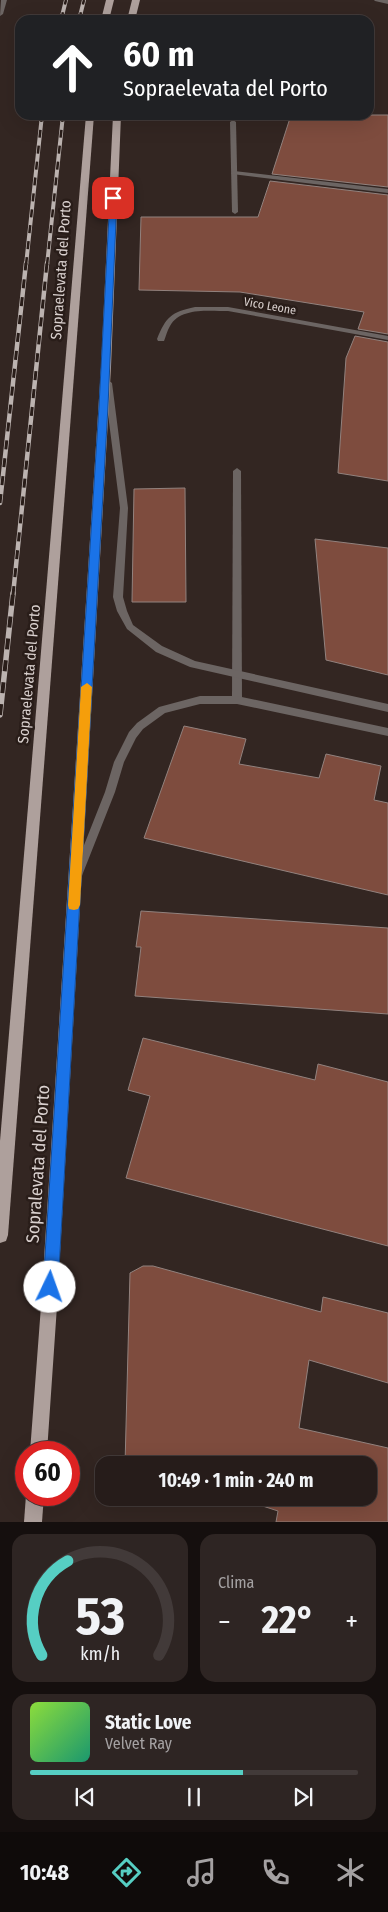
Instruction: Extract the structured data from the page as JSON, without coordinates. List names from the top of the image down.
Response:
{
  "streets": {
    "main road": ["Sopraelevata del Porto", "Sopralevata del Porto"],
    "street": ["Vico Leone"]
  },
  "page": {
    "turn": ["60 m", "Sopraelevata del Porto"],
    "limit": "60",
    "trip": "10:49 · 1 min · 240 m",
    "tile": "Clima",
    "heat": ["−", "22°", "+"],
    "song": ["Static Love", "Velvet Ray"],
    "tabs": "10:48",
    "gauge": ["53", "km/h"]
  }
}
